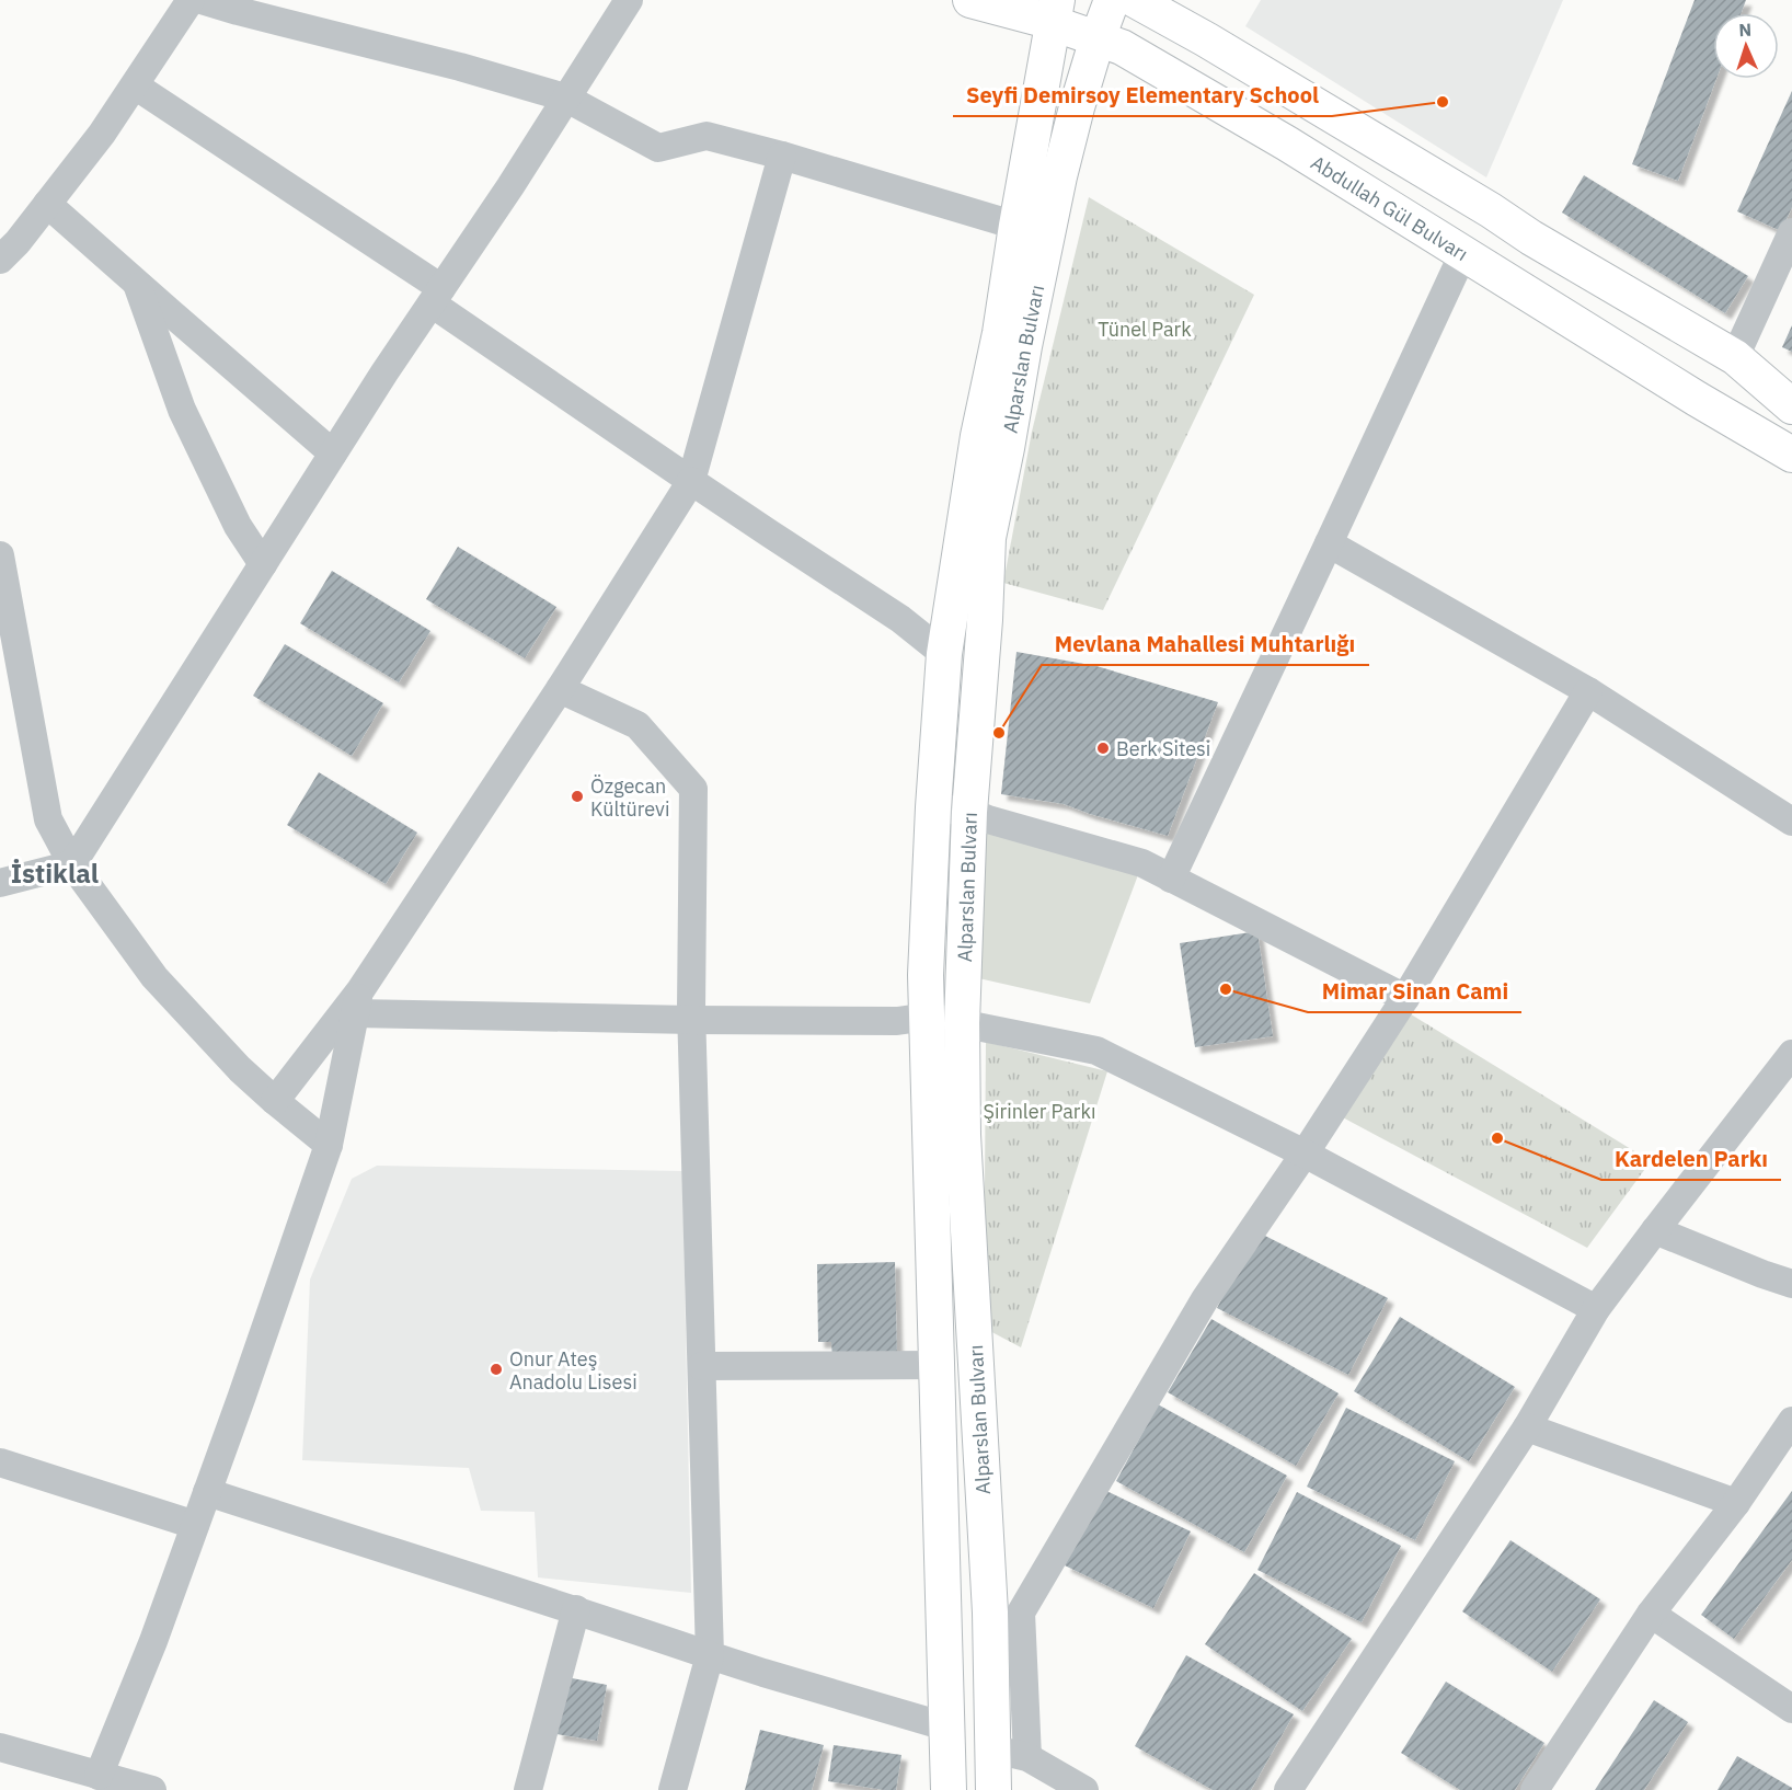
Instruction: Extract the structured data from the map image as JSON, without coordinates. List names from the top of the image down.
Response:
{
  "streets": {
    "main road": ["Abdullah Gül Bulvarı", "Alparslan Bulvarı"]
  },
  "crossings": [
    ["Abdullah Gül Bulvarı", "Alparslan Bulvarı"]
  ],
  "districts": ["İstiklal"],
  "parks": ["Tünel Park", "Şirinler Parkı"],
  "places": [
    "Seyfi Demirsoy Elementary School",
    "Mevlana Mahallesi Muhtarlığı",
    "Berk Sitesi",
    "Özgecan Kültürevi",
    "Mimar Sinan Cami",
    "Kardelen Parkı",
    "Onur Ateş Anadolu Lisesi"
  ],
  "north": "top"
}
